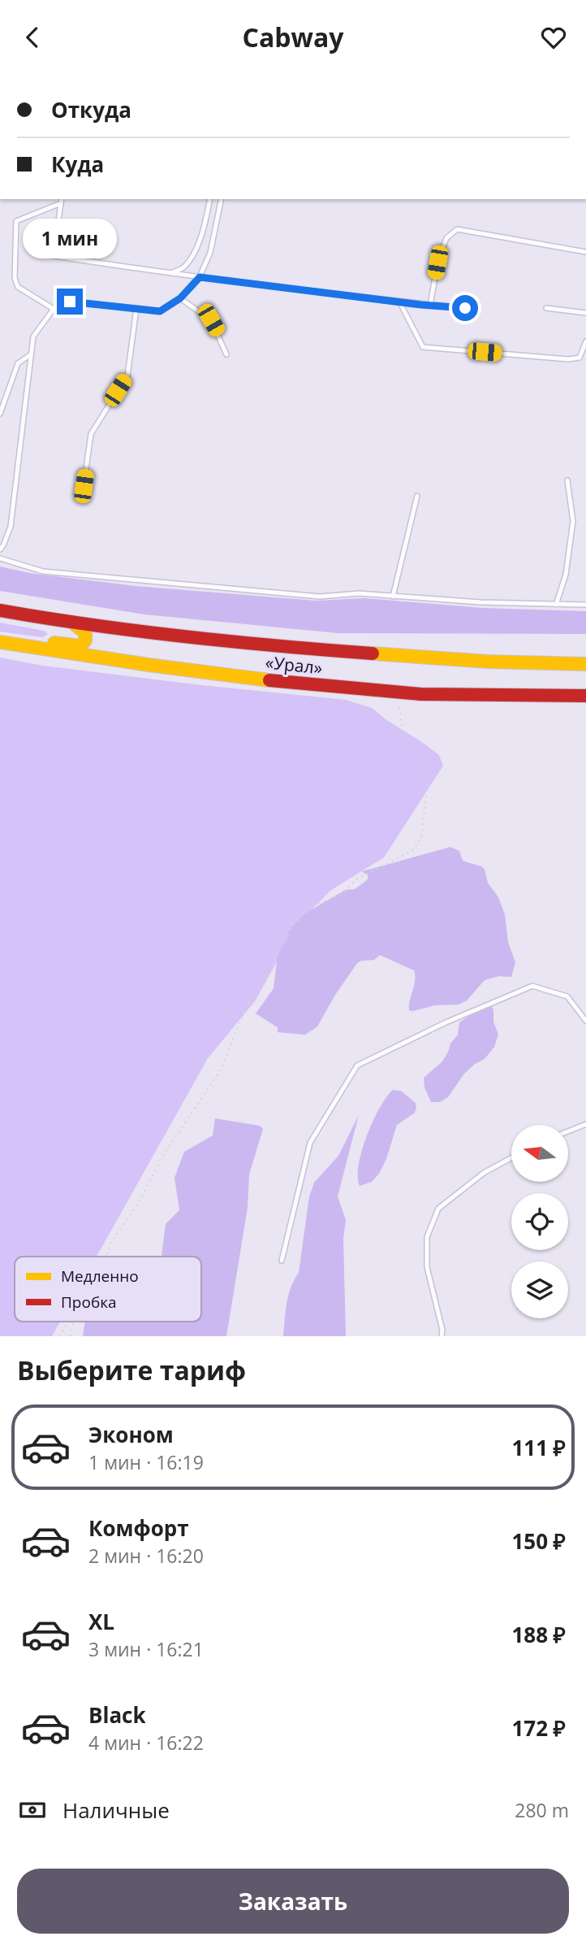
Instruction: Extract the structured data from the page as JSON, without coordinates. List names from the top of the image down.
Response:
{
  "streets": {
    "main road": ["«Урал»"]
  },
  "legend": ["Медленно", "Пробка"],
  "north": "left",
  "page": {
    "header": "Cabway",
    "banner": ["Откуда", "Куда"],
    "bubble": "1 мин",
    "heading": "Выберите тариф",
    "list": [
      {
        "name": "Эконом",
        "note": "1 мин · 16:19",
        "value": "111 ₽"
      },
      {
        "name": "Комфорт",
        "note": "2 мин · 16:20",
        "value": "150 ₽"
      },
      {
        "name": "XL",
        "note": "3 мин · 16:21",
        "value": "188 ₽"
      },
      {
        "name": "Black",
        "note": "4 мин · 16:22",
        "value": "172 ₽"
      }
    ],
    "pay": ["Наличные", "280 m"],
    "buttons": "Заказать"
  }
}
